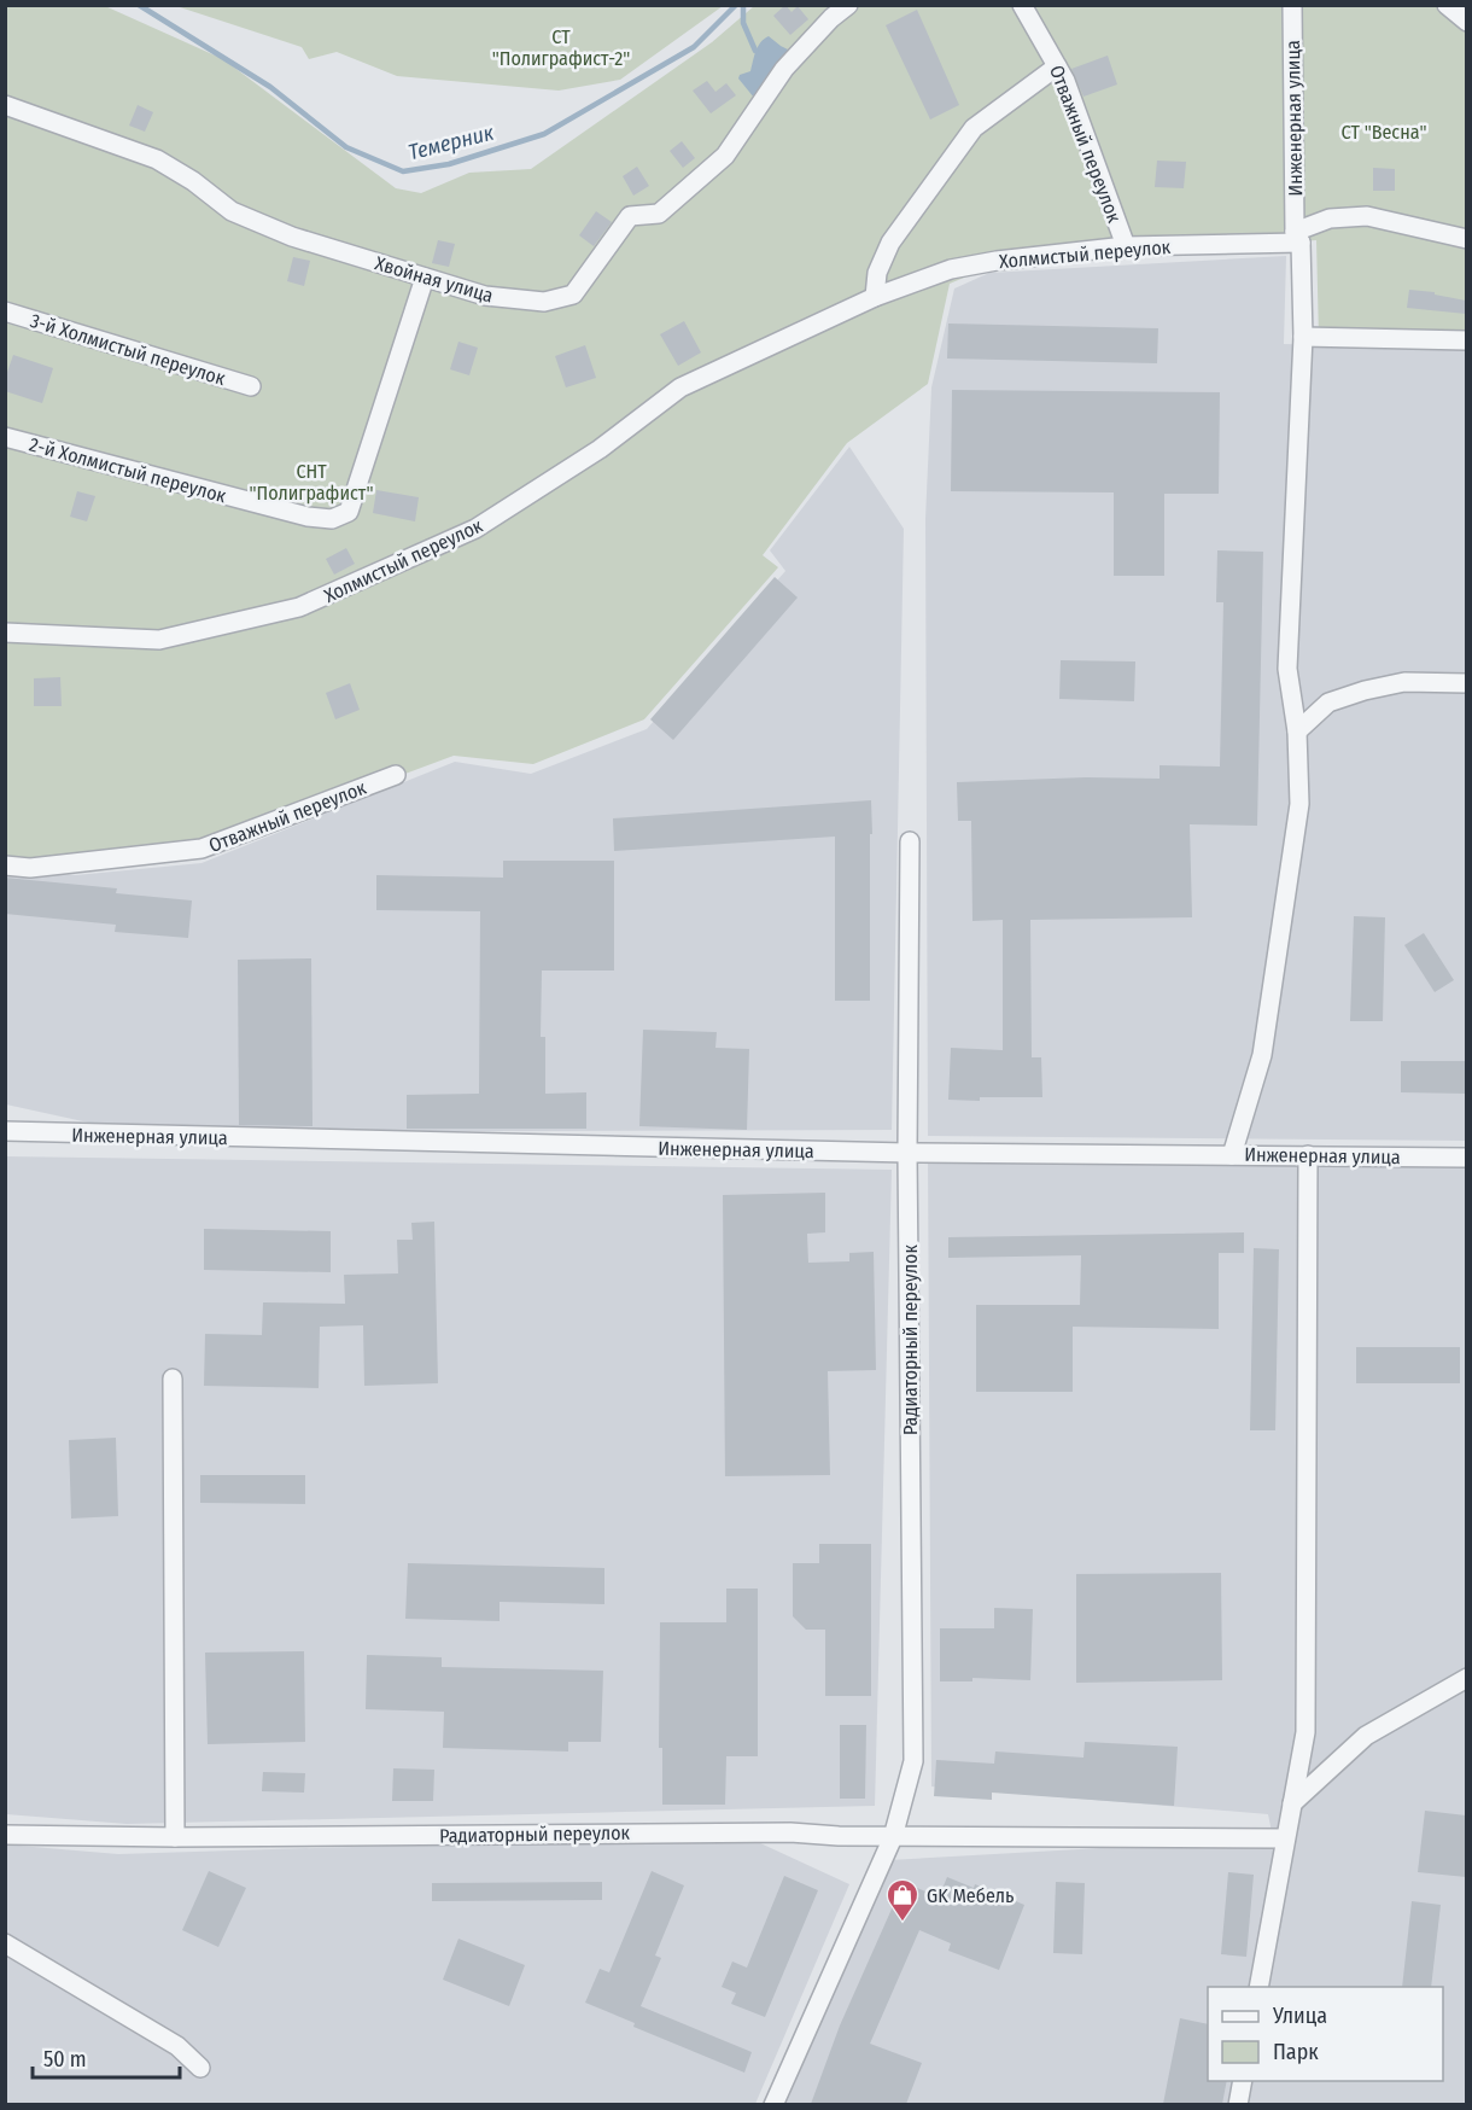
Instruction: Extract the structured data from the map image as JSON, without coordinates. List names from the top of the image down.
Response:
{
  "streets": {
    "street": [
      "Инженерная улица",
      "Отважный переулок",
      "Холмистый переулок",
      "Хвойная улица",
      "3-й Холмистый переулок",
      "2-й Холмистый переулок",
      "Радиаторный переулок"
    ]
  },
  "crossings": [
    ["Инженерная улица", "Холмистый переулок"],
    ["Инженерная улица", "Радиаторный переулок"],
    ["Отважный переулок", "Холмистый переулок"],
    ["Хвойная улица", "2-й Холмистый переулок"]
  ],
  "water": ["Темерник"],
  "parks": ["СТ \"Полиграфист-2\"", "СТ \"Весна\"", "СНТ \"Полиграфист\""],
  "places": {
    "shop": ["GK Мебель"]
  },
  "legend": ["Улица", "Парк"],
  "scale_bar": "50 m"
}
